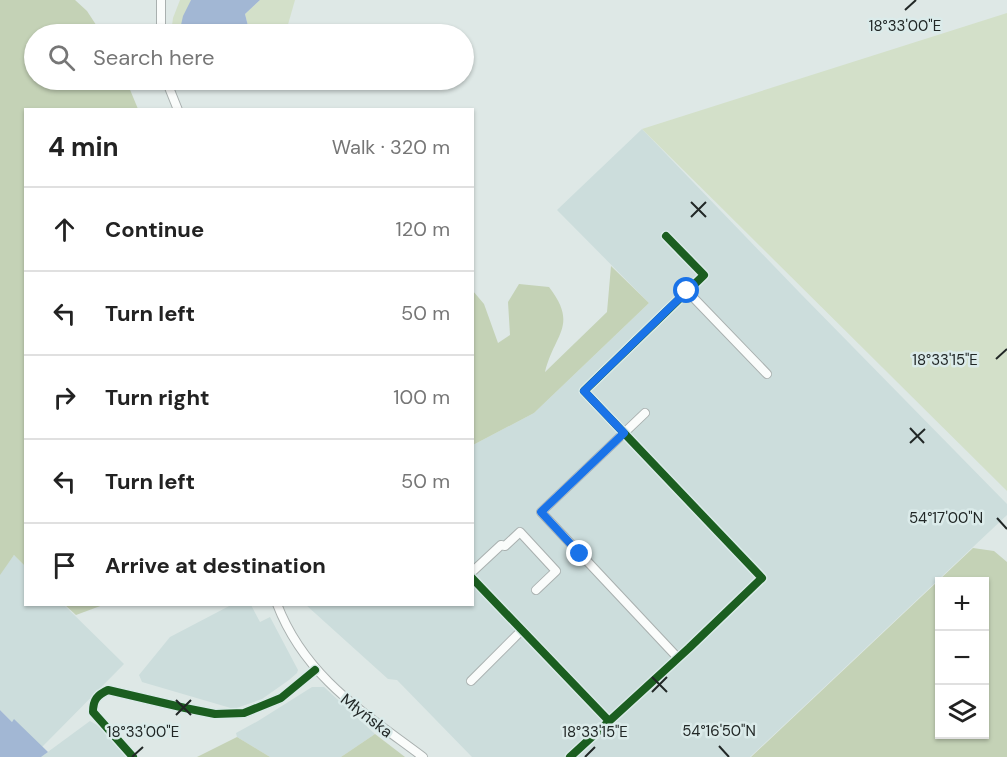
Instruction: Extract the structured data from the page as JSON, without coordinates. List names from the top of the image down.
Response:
{
  "streets": {
    "street": ["Młyńska"]
  },
  "page": {
    "search": "Search here",
    "heading": ["4 min", "Walk · 320 m"],
    "list": [
      ["Continue", "120 m"],
      ["Turn left", "50 m"],
      ["Turn right", "100 m"],
      ["Turn left", "50 m"],
      "Arrive at destination"
    ],
    "map_buttons": ["+", "−"]
  },
  "coordinates": [
    "18°33'00\"E",
    "18°33'15\"E",
    "54°17'00\"N",
    "54°16'50\"N"
  ]
}
